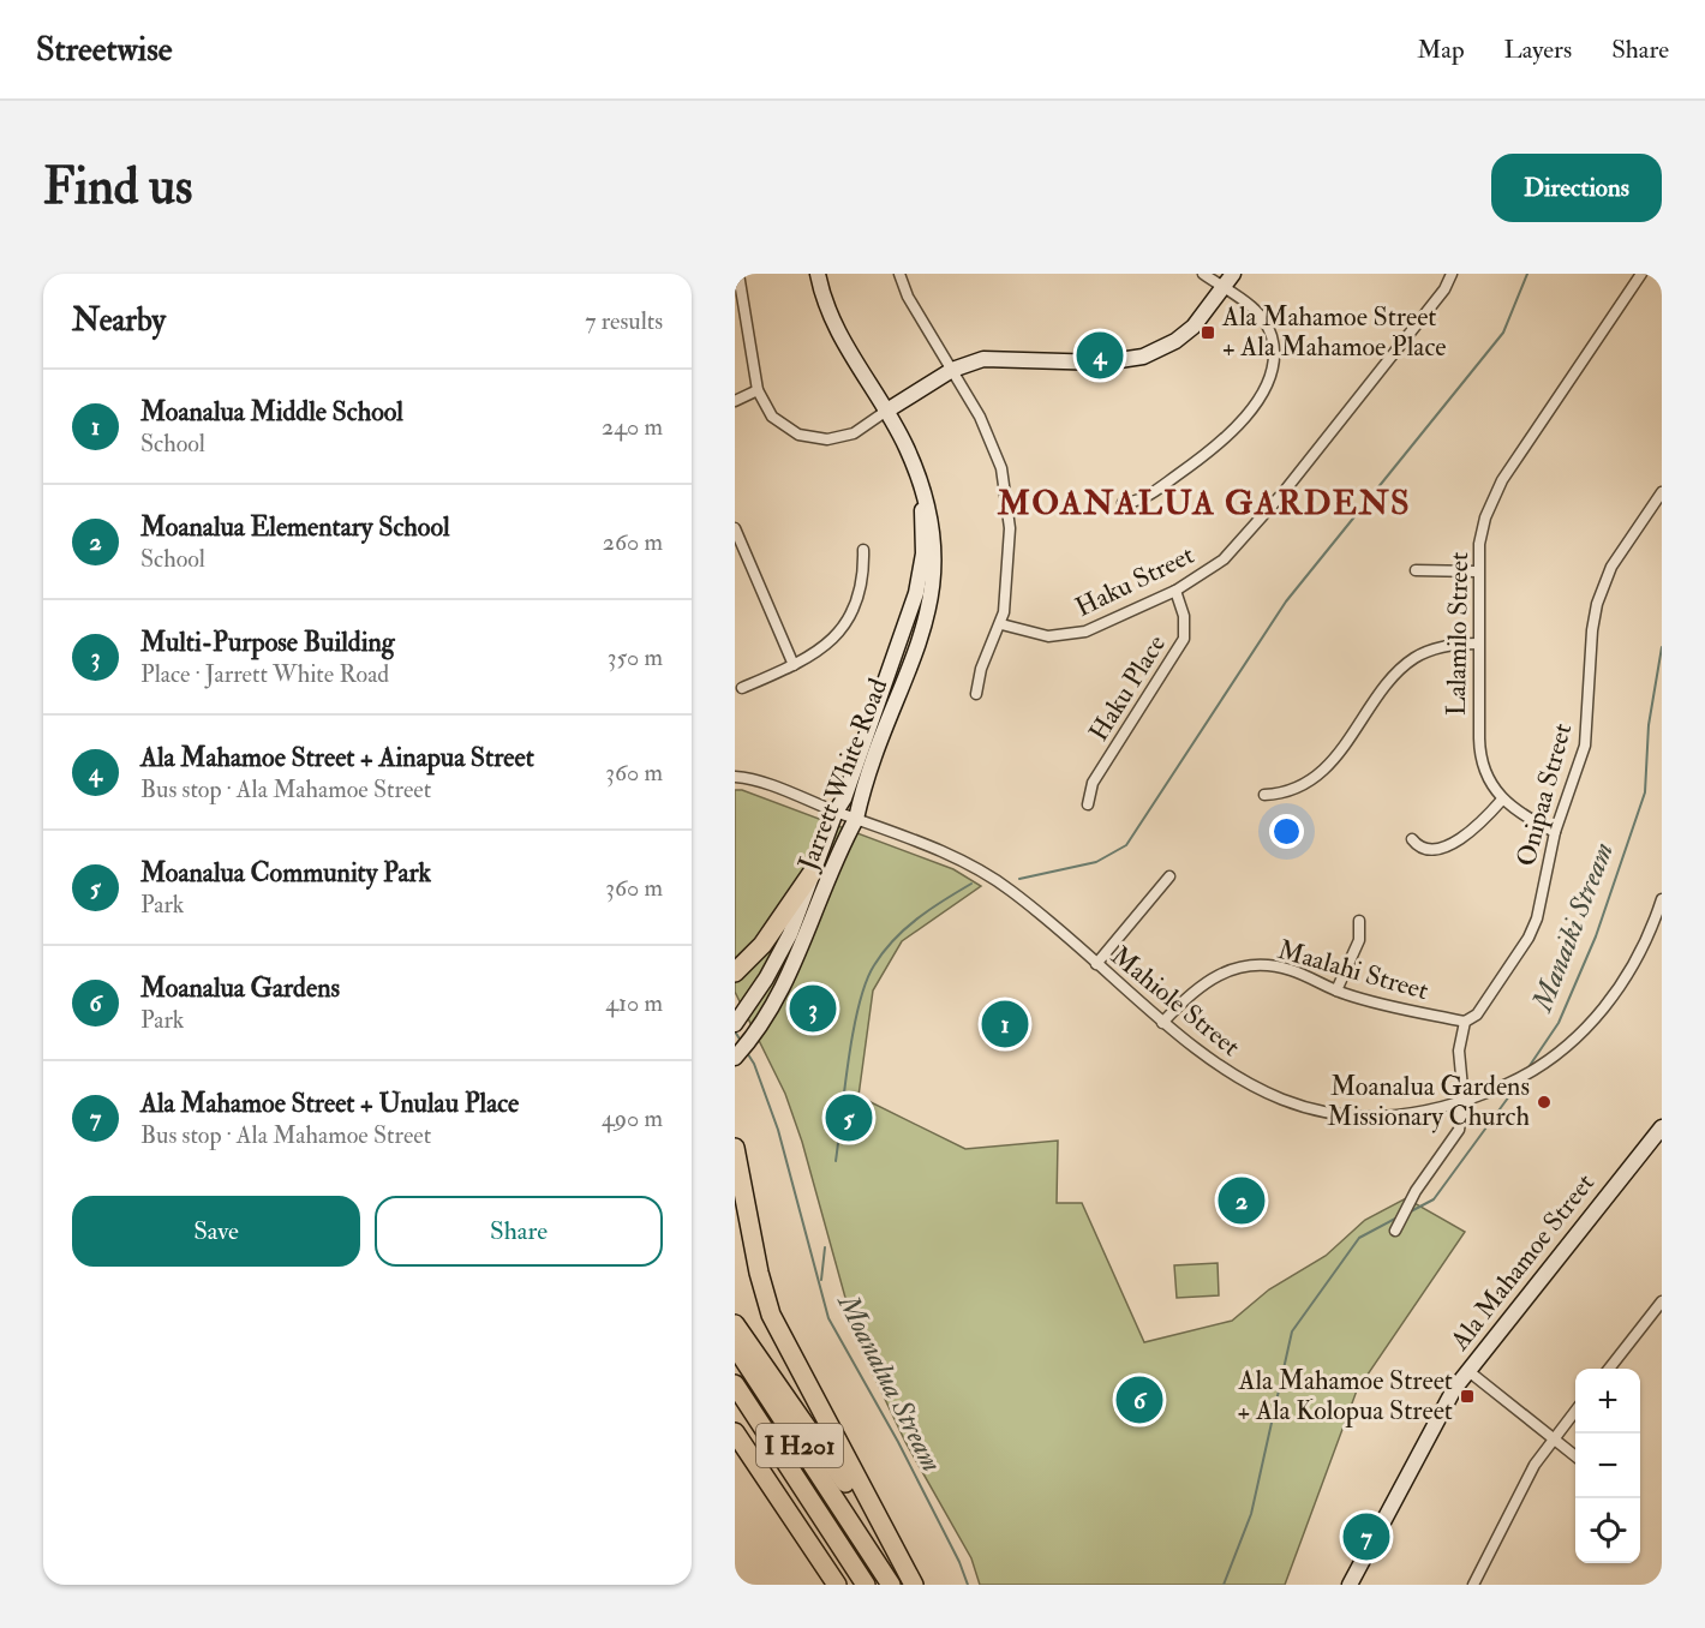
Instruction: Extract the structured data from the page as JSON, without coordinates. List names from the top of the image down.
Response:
{
  "streets": {
    "highway": ["I H201"],
    "street": [
      "Haku Street",
      "Lalamilo Street",
      "Haku Place",
      "Jarrett White Road",
      "Onipaa Street",
      "Maalahi Street",
      "Mahiole Street",
      "Ala Mahamoe Street"
    ]
  },
  "crossings": [
    ["Haku Street", "Haku Place"],
    ["Lalamilo Street", "Onipaa Street"],
    ["Jarrett White Road", "Mahiole Street"],
    ["Onipaa Street", "Maalahi Street"],
    ["Maalahi Street", "Mahiole Street"]
  ],
  "districts": ["MOANALUA GARDENS"],
  "water": ["Manaiki Stream", "Moanalua Stream"],
  "places": {
    "transit": ["Ala Mahamoe Street + Ala Mahamoe Place", "Ala Mahamoe Street + Ala Kolopua Street"],
    "other": ["Moanalua Gardens Missionary Church"]
  },
  "page": {
    "header": "Streetwise",
    "nav": ["Map", "Layers", "Share"],
    "buttons": [
      "Directions",
      ["Save", "Share"]
    ],
    "title": "Find us",
    "heading": ["Nearby", "7 results"],
    "pins": [
      "4",
      "3",
      "1",
      "5",
      "2",
      "6",
      "7"
    ],
    "list": [
      {
        "mark": "1",
        "name": "Moanalua Middle School",
        "note": "School",
        "value": "240 m"
      },
      {
        "mark": "2",
        "name": "Moanalua Elementary School",
        "note": "School",
        "value": "260 m"
      },
      {
        "mark": "3",
        "name": "Multi-Purpose Building",
        "note": "Place · Jarrett White Road",
        "value": "350 m"
      },
      {
        "mark": "4",
        "name": "Ala Mahamoe Street + Ainapua Street",
        "note": "Bus stop · Ala Mahamoe Street",
        "value": "360 m"
      },
      {
        "mark": "5",
        "name": "Moanalua Community Park",
        "note": "Park",
        "value": "360 m"
      },
      {
        "mark": "6",
        "name": "Moanalua Gardens",
        "note": "Park",
        "value": "410 m"
      },
      {
        "mark": "7",
        "name": "Ala Mahamoe Street + Unulau Place",
        "note": "Bus stop · Ala Mahamoe Street",
        "value": "490 m"
      }
    ],
    "map_buttons": ["+", "−"]
  }
}
